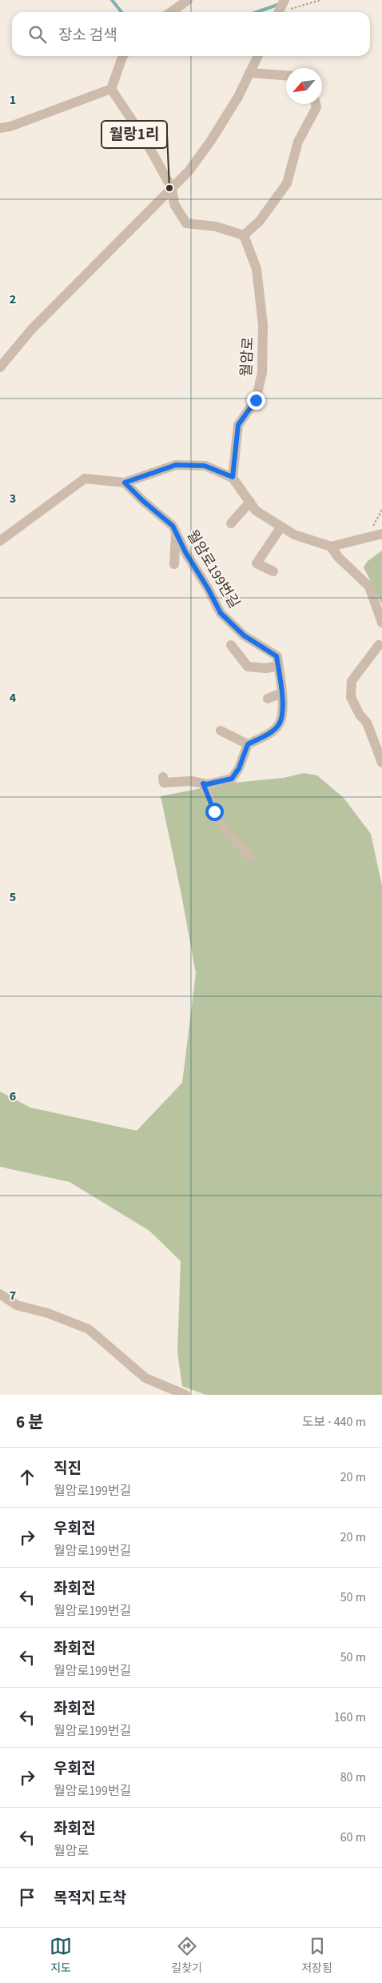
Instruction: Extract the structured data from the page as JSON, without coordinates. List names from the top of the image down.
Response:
{
  "streets": {
    "street": ["월암로", "월암로199번길"]
  },
  "places": ["월랑1리"],
  "north": "bottom left",
  "page": {
    "search": "장소 검색",
    "heading": ["6 분", "도보 · 440 m"],
    "list": [
      ["직진", "월암로199번길", "20 m"],
      ["우회전", "월암로199번길", "20 m"],
      ["좌회전", "월암로199번길", "50 m"],
      ["좌회전", "월암로199번길", "50 m"],
      ["좌회전", "월암로199번길", "160 m"],
      ["우회전", "월암로199번길", "80 m"],
      ["좌회전", "월암로", "60 m"],
      "목적지 도착"
    ],
    "nav": ["지도", "길찾기", "저장됨"]
  },
  "grid": {
    "rows": [
      "1",
      "2",
      "3",
      "4",
      "5",
      "6",
      "7"
    ]
  }
}
